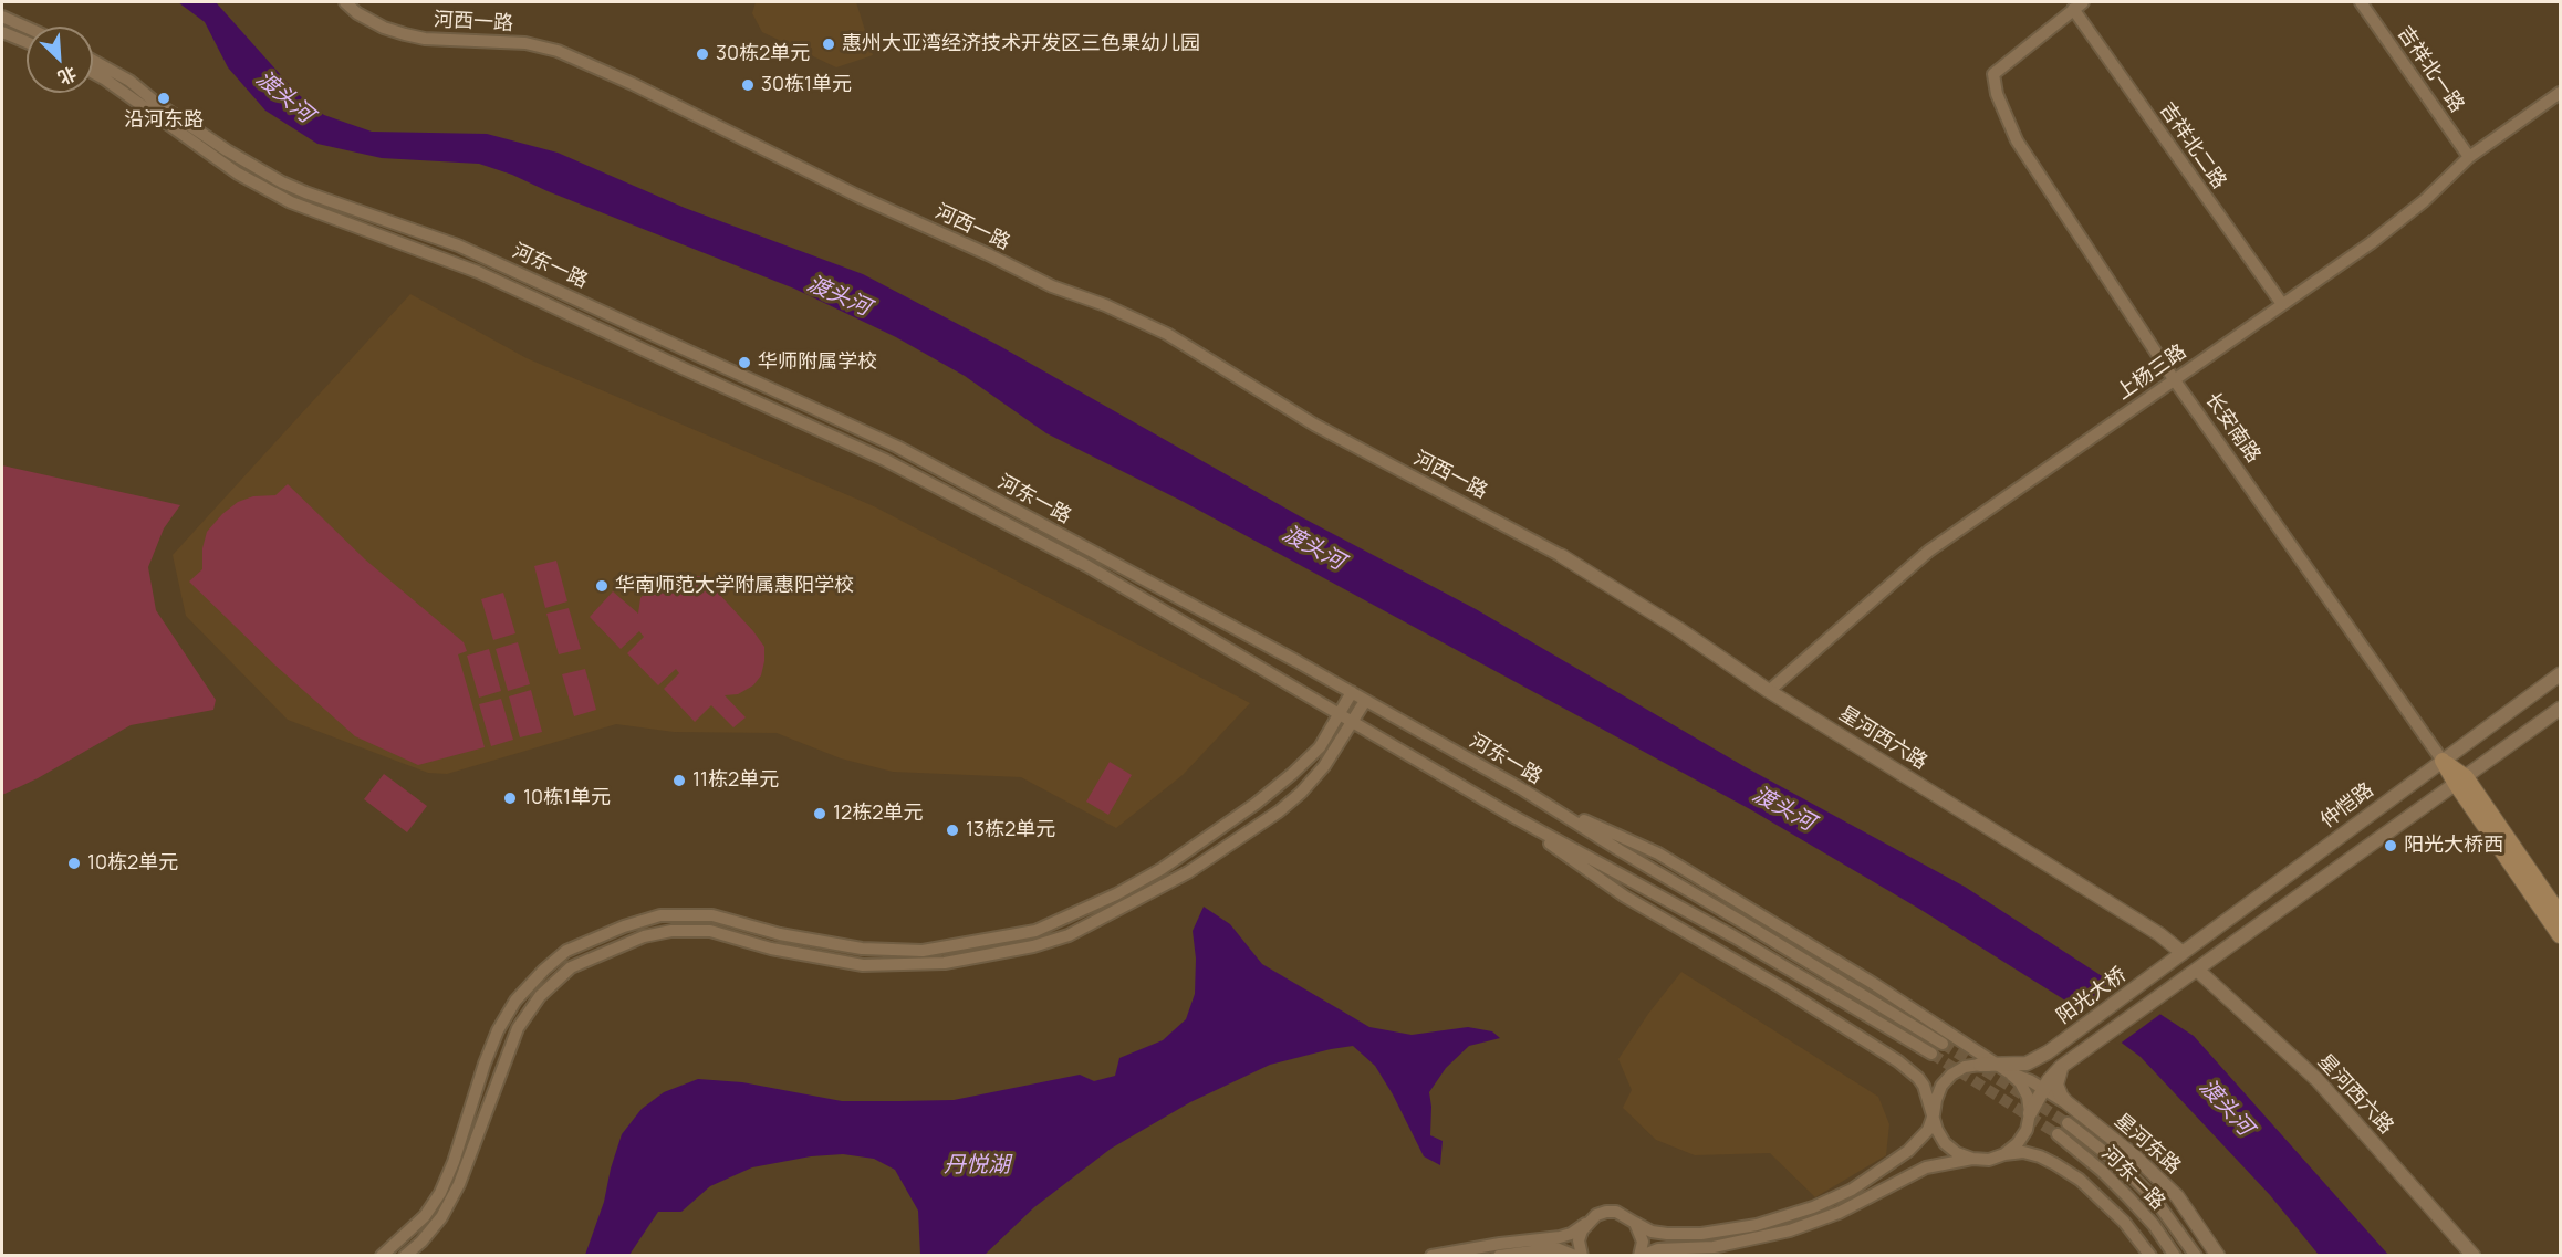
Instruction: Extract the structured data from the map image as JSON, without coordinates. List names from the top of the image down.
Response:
{
  "streets": {
    "main road": ["长安南路"],
    "street": [
      "河西一路",
      "吉祥北一路",
      "吉祥北二路",
      "河东一路",
      "上杨三路",
      "星河西六路",
      "仲恺路",
      "阳光大桥",
      "星河东路"
    ]
  },
  "crossings": [
    ["河西一路", "星河西六路"],
    ["吉祥北一路", "上杨三路"],
    ["吉祥北二路", "上杨三路"],
    ["吉祥北二路", "长安南路"],
    ["上杨三路", "长安南路"],
    ["上杨三路", "星河西六路"],
    ["长安南路", "仲恺路"],
    ["星河西六路", "仲恺路"],
    ["星河西六路", "阳光大桥"],
    ["仲恺路", "阳光大桥"],
    ["阳光大桥", "星河东路"]
  ],
  "water": ["渡头河", "丹悦湖"],
  "places": [
    "惠州大亚湾经济技术开发区三色果幼儿园",
    "30栋2单元",
    "30栋1单元",
    "沿河东路",
    "华师附属学校",
    "华南师范大学附属惠阳学校",
    "11栋2单元",
    "10栋1单元",
    "12栋2单元",
    "13栋2单元",
    "阳光大桥西",
    "10栋2单元"
  ],
  "north": "bottom right"
}
